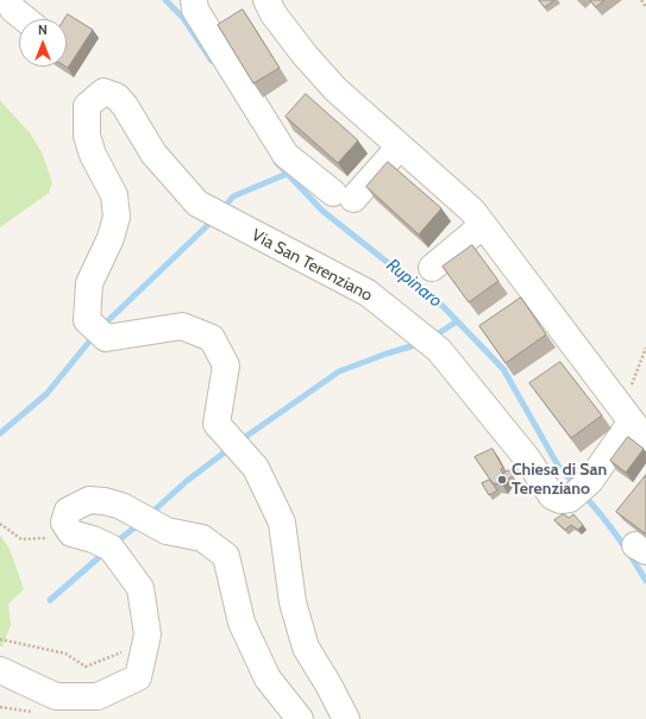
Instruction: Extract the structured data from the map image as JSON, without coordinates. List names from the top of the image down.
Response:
{
  "streets": {
    "street": ["Via San Terenziano"]
  },
  "water": ["Rupinaro"],
  "places": ["Chiesa di San Terenziano"],
  "north": "top"
}
